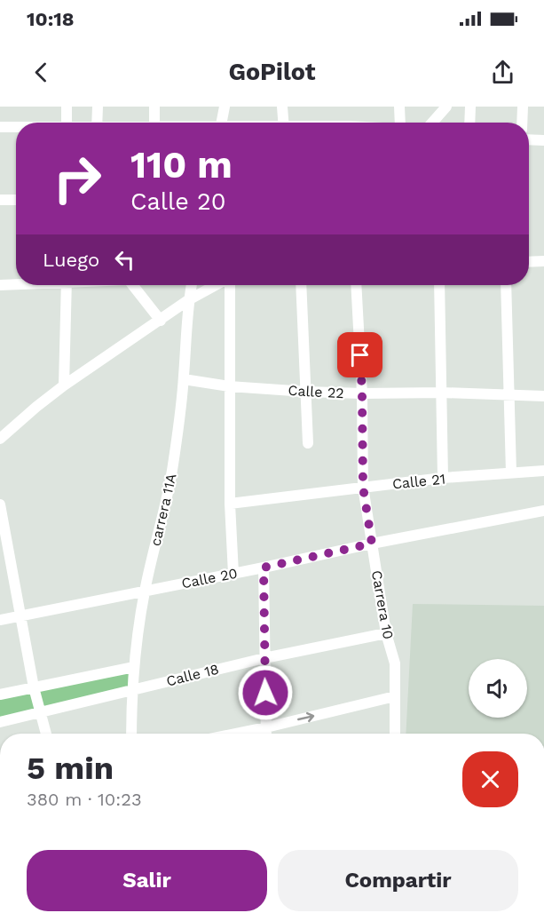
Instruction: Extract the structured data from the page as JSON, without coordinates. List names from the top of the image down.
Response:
{
  "streets": {
    "street": [
      "Calle 22",
      "Calle 21",
      "carrera 11A",
      "Calle 20",
      "Carrera 10",
      "Calle 18"
    ]
  },
  "crossings": [
    ["Calle 22", "carrera 11A"],
    ["Calle 22", "Carrera 10"],
    ["Calle 21", "Carrera 10"],
    ["carrera 11A", "Calle 20"],
    ["carrera 11A", "Calle 18"],
    ["Calle 20", "Carrera 10"],
    ["Carrera 10", "Calle 18"]
  ],
  "page": {
    "status": "10:18",
    "header": "GoPilot",
    "turn": ["110 m", "Calle 20"],
    "then": "Luego",
    "heading": ["5 min", "380 m · 10:23"],
    "buttons": ["Salir", "Compartir"]
  }
}
